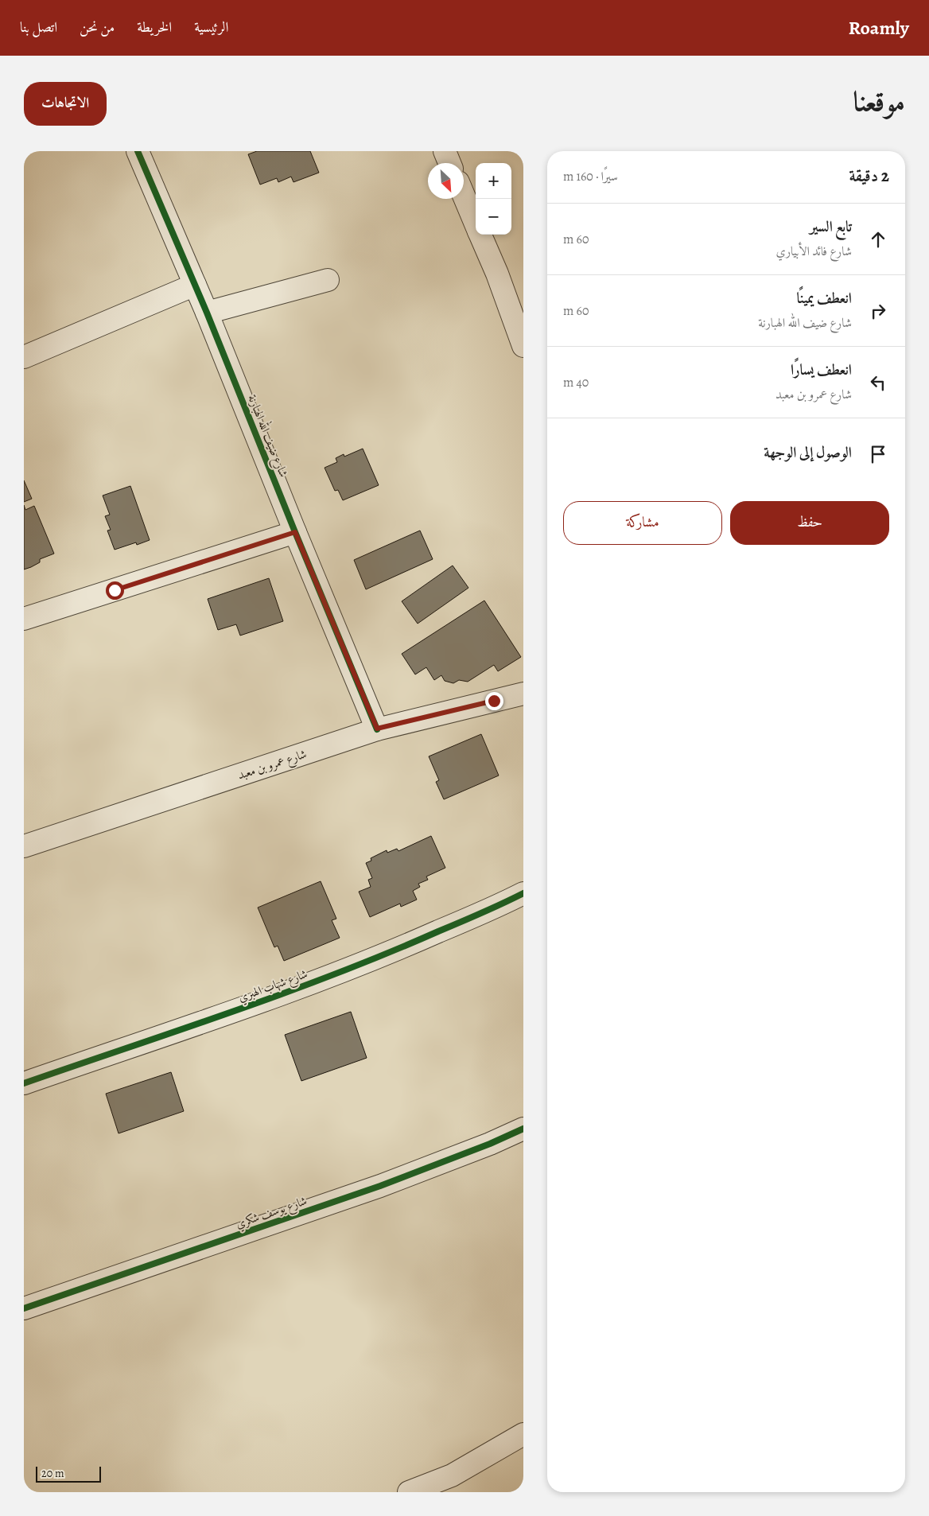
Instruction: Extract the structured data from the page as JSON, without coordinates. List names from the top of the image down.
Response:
{
  "streets": {
    "street": [
      "شارع ضيف الله الهبارنة",
      "شارع عمرو بن معبد",
      "شارع شهاب الهبري",
      "شارع يوسف شكري"
    ]
  },
  "crossings": [
    ["شارع ضيف الله الهبارنة", "شارع عمرو بن معبد"]
  ],
  "scale_bar": "20 m",
  "north": "bottom right",
  "page": {
    "header": "Roamly",
    "nav": [
      "الرئيسية",
      "الخريطة",
      "من نحن",
      "اتصل بنا"
    ],
    "title": "موقعنا",
    "buttons": [
      "الاتجاهات",
      ["حفظ", "مشاركة"]
    ],
    "heading": ["2 دقيقة", "سيرًا · 160 m"],
    "map_buttons": ["+", "−"],
    "list": [
      ["تابع السير", "شارع فائد الأبياري", "60 m"],
      ["انعطف يمينًا", "شارع ضيف الله الهبارنة", "60 m"],
      ["انعطف يسارًا", "شارع عمرو بن معبد", "40 m"],
      "الوصول إلى الوجهة"
    ],
    "scale": "20 m"
  }
}
